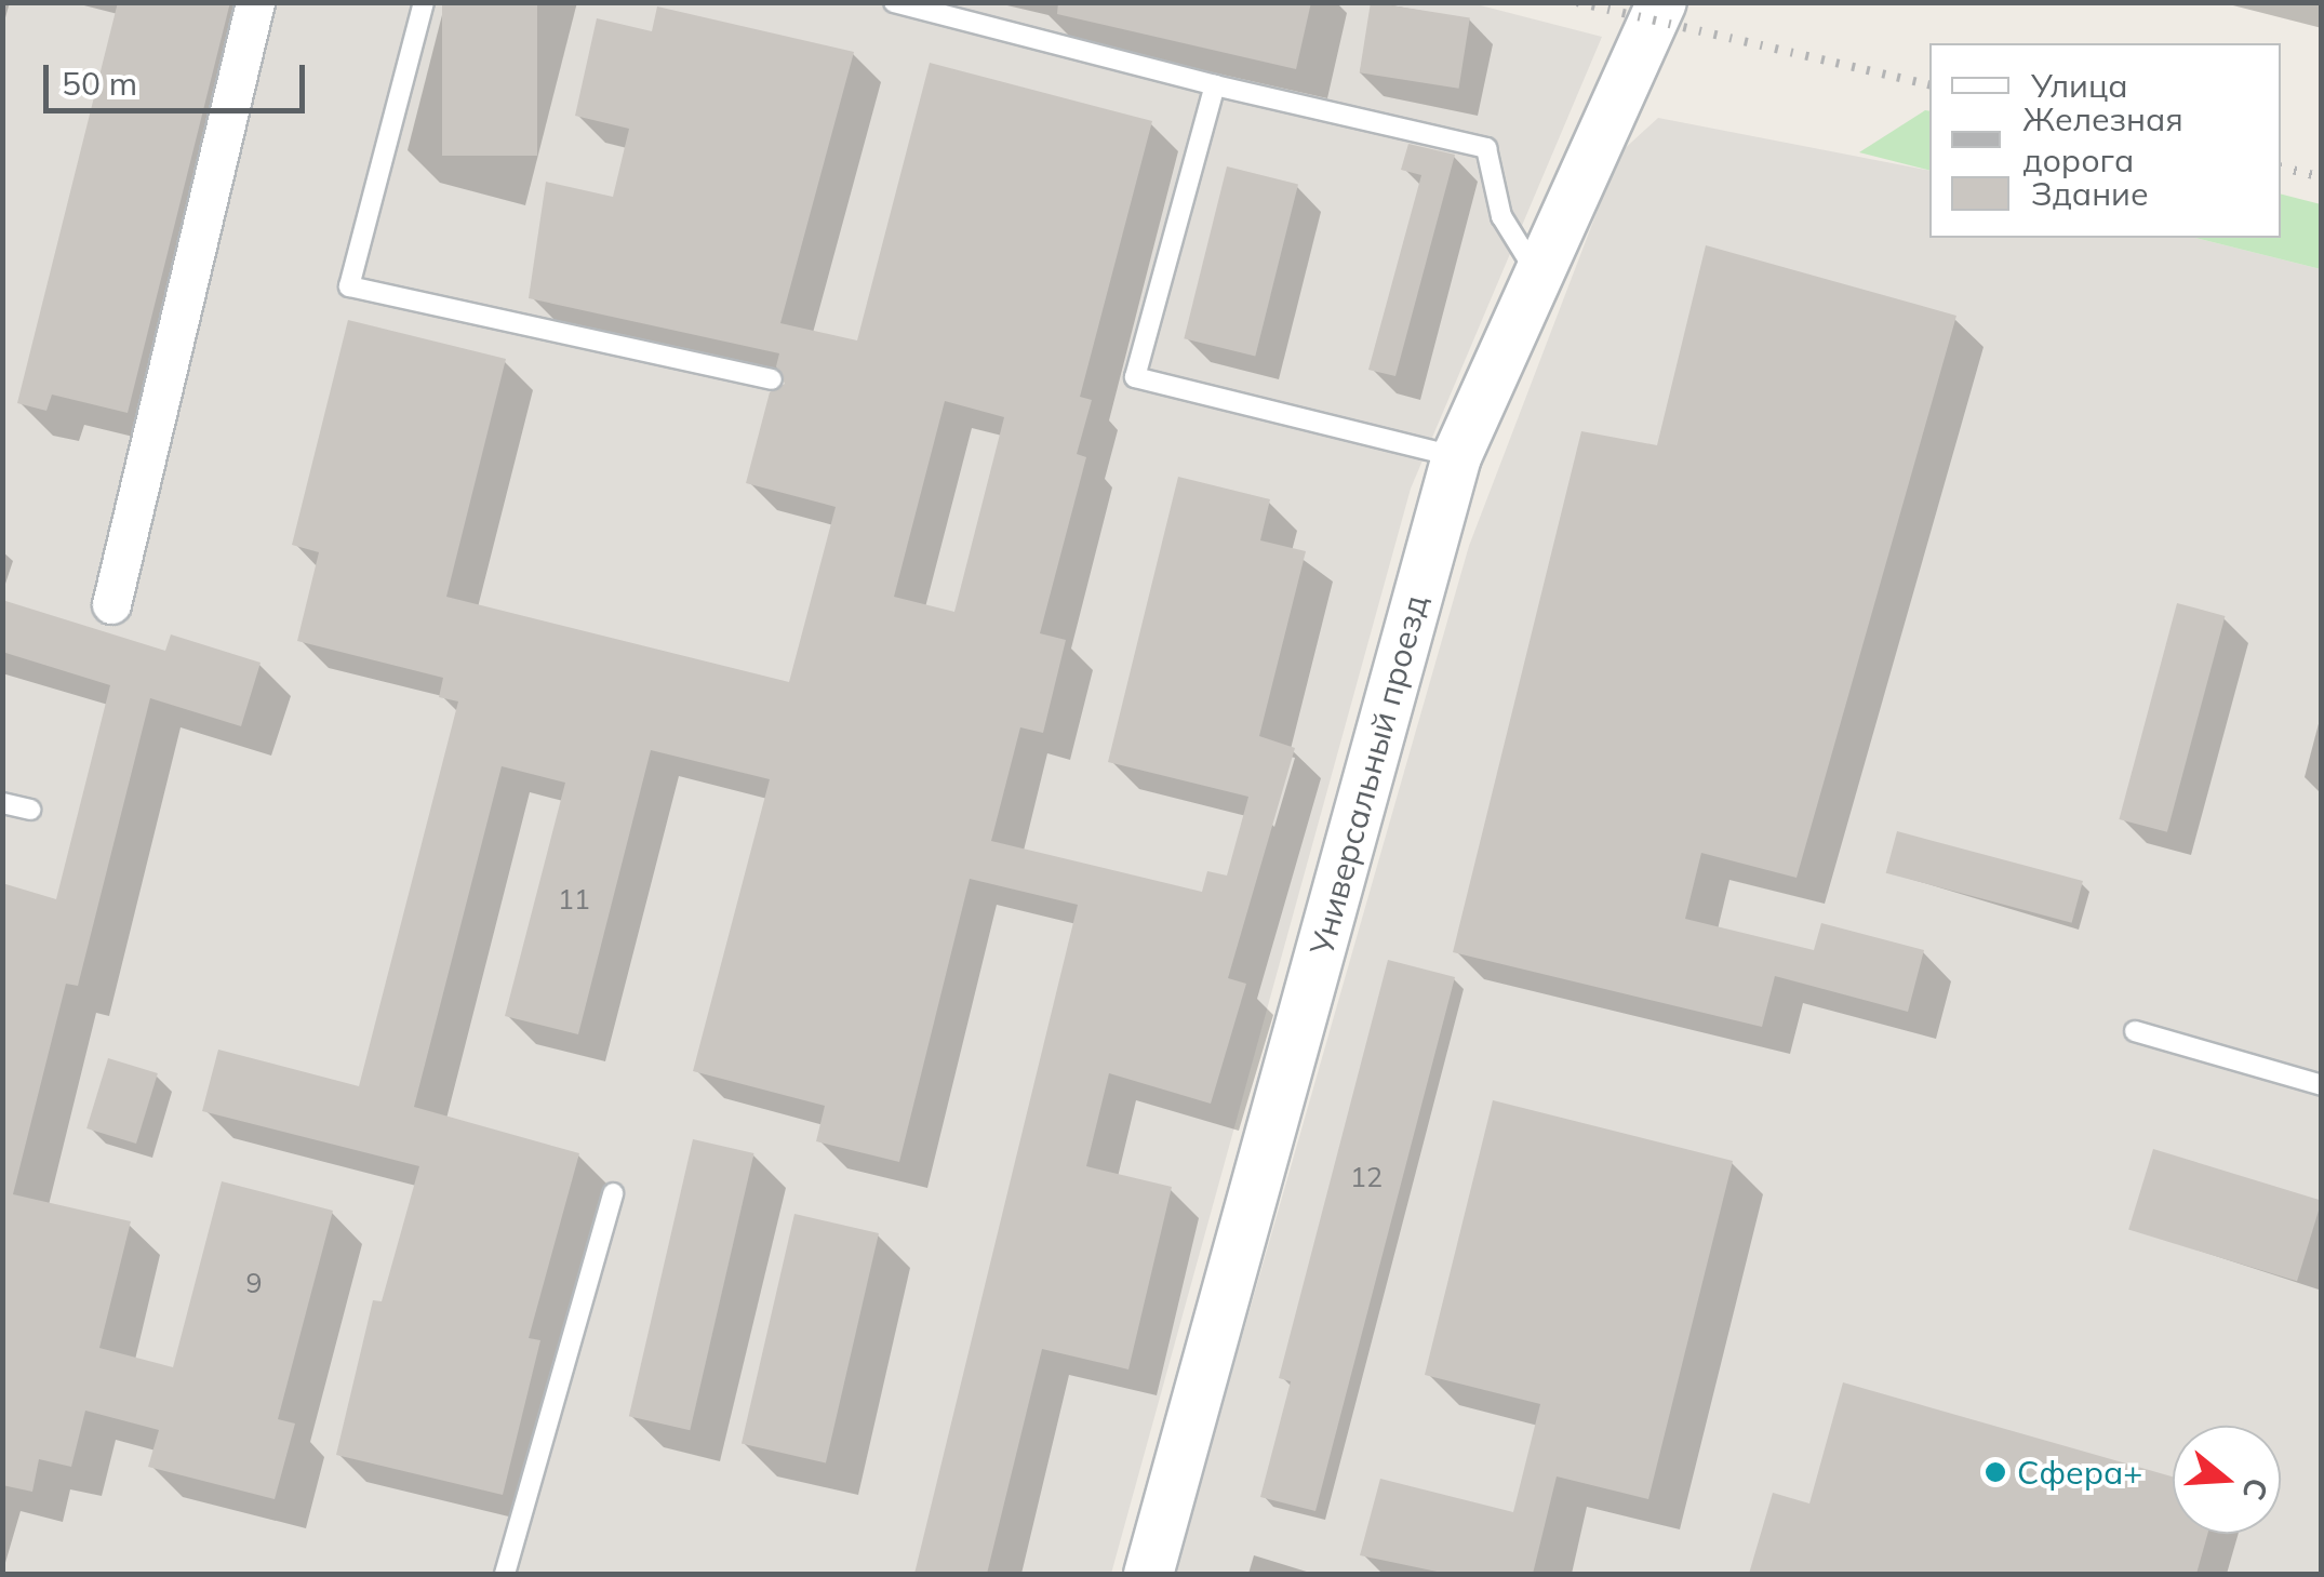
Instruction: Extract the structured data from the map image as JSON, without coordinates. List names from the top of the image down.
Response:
{
  "streets": {
    "street": ["Универсальный проезд"]
  },
  "places": ["Сфера+"],
  "house_numbers": ["11", "12", "9"],
  "legend": ["Улица", "Железная дорога", "Здание"],
  "scale_bar": "50 m",
  "north": "right"
}
